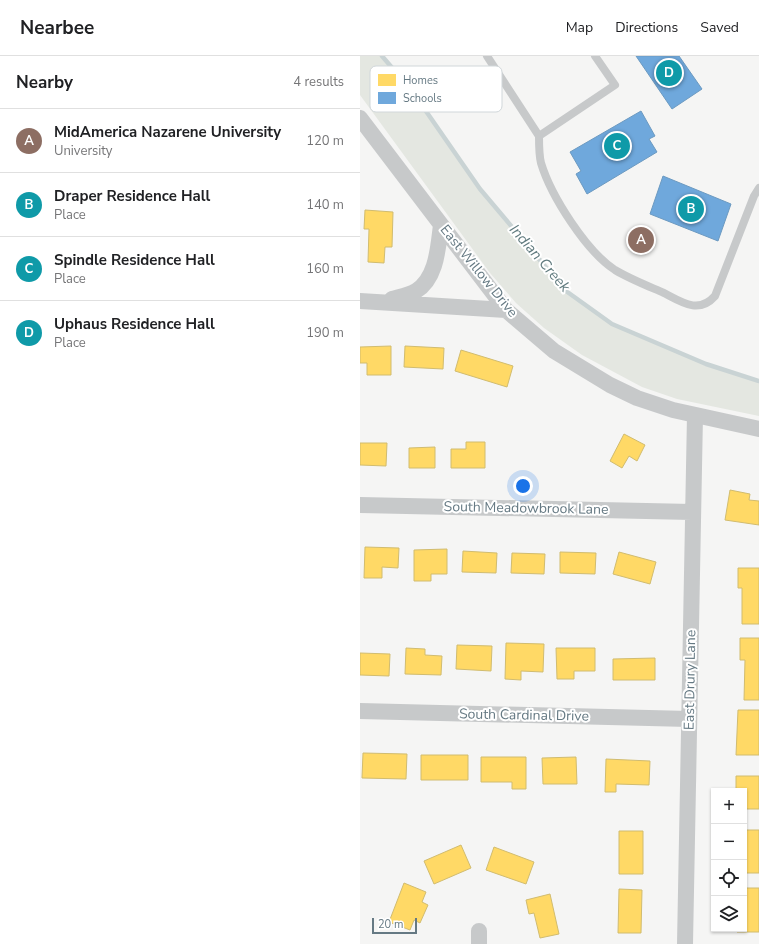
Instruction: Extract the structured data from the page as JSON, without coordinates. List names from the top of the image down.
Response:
{
  "streets": {
    "street": [
      "East Willow Drive",
      "South Meadowbrook Lane",
      "East Drury Lane",
      "South Cardinal Drive"
    ]
  },
  "crossings": [
    ["East Willow Drive", "East Drury Lane"],
    ["South Meadowbrook Lane", "East Drury Lane"],
    ["East Drury Lane", "South Cardinal Drive"]
  ],
  "water": ["Indian Creek"],
  "legend": ["Homes", "Schools"],
  "scale_bar": "20 m",
  "page": {
    "header": "Nearbee",
    "nav": ["Map", "Directions", "Saved"],
    "heading": ["Nearby", "4 results"],
    "pins": [
      "D",
      "C",
      "B",
      "A"
    ],
    "list": [
      {
        "mark": "A",
        "name": "MidAmerica Nazarene University",
        "note": "University",
        "value": "120 m"
      },
      {
        "mark": "B",
        "name": "Draper Residence Hall",
        "note": "Place",
        "value": "140 m"
      },
      {
        "mark": "C",
        "name": "Spindle Residence Hall",
        "note": "Place",
        "value": "160 m"
      },
      {
        "mark": "D",
        "name": "Uphaus Residence Hall",
        "note": "Place",
        "value": "190 m"
      }
    ],
    "map_buttons": ["+", "−"],
    "scale": "20 m"
  }
}
